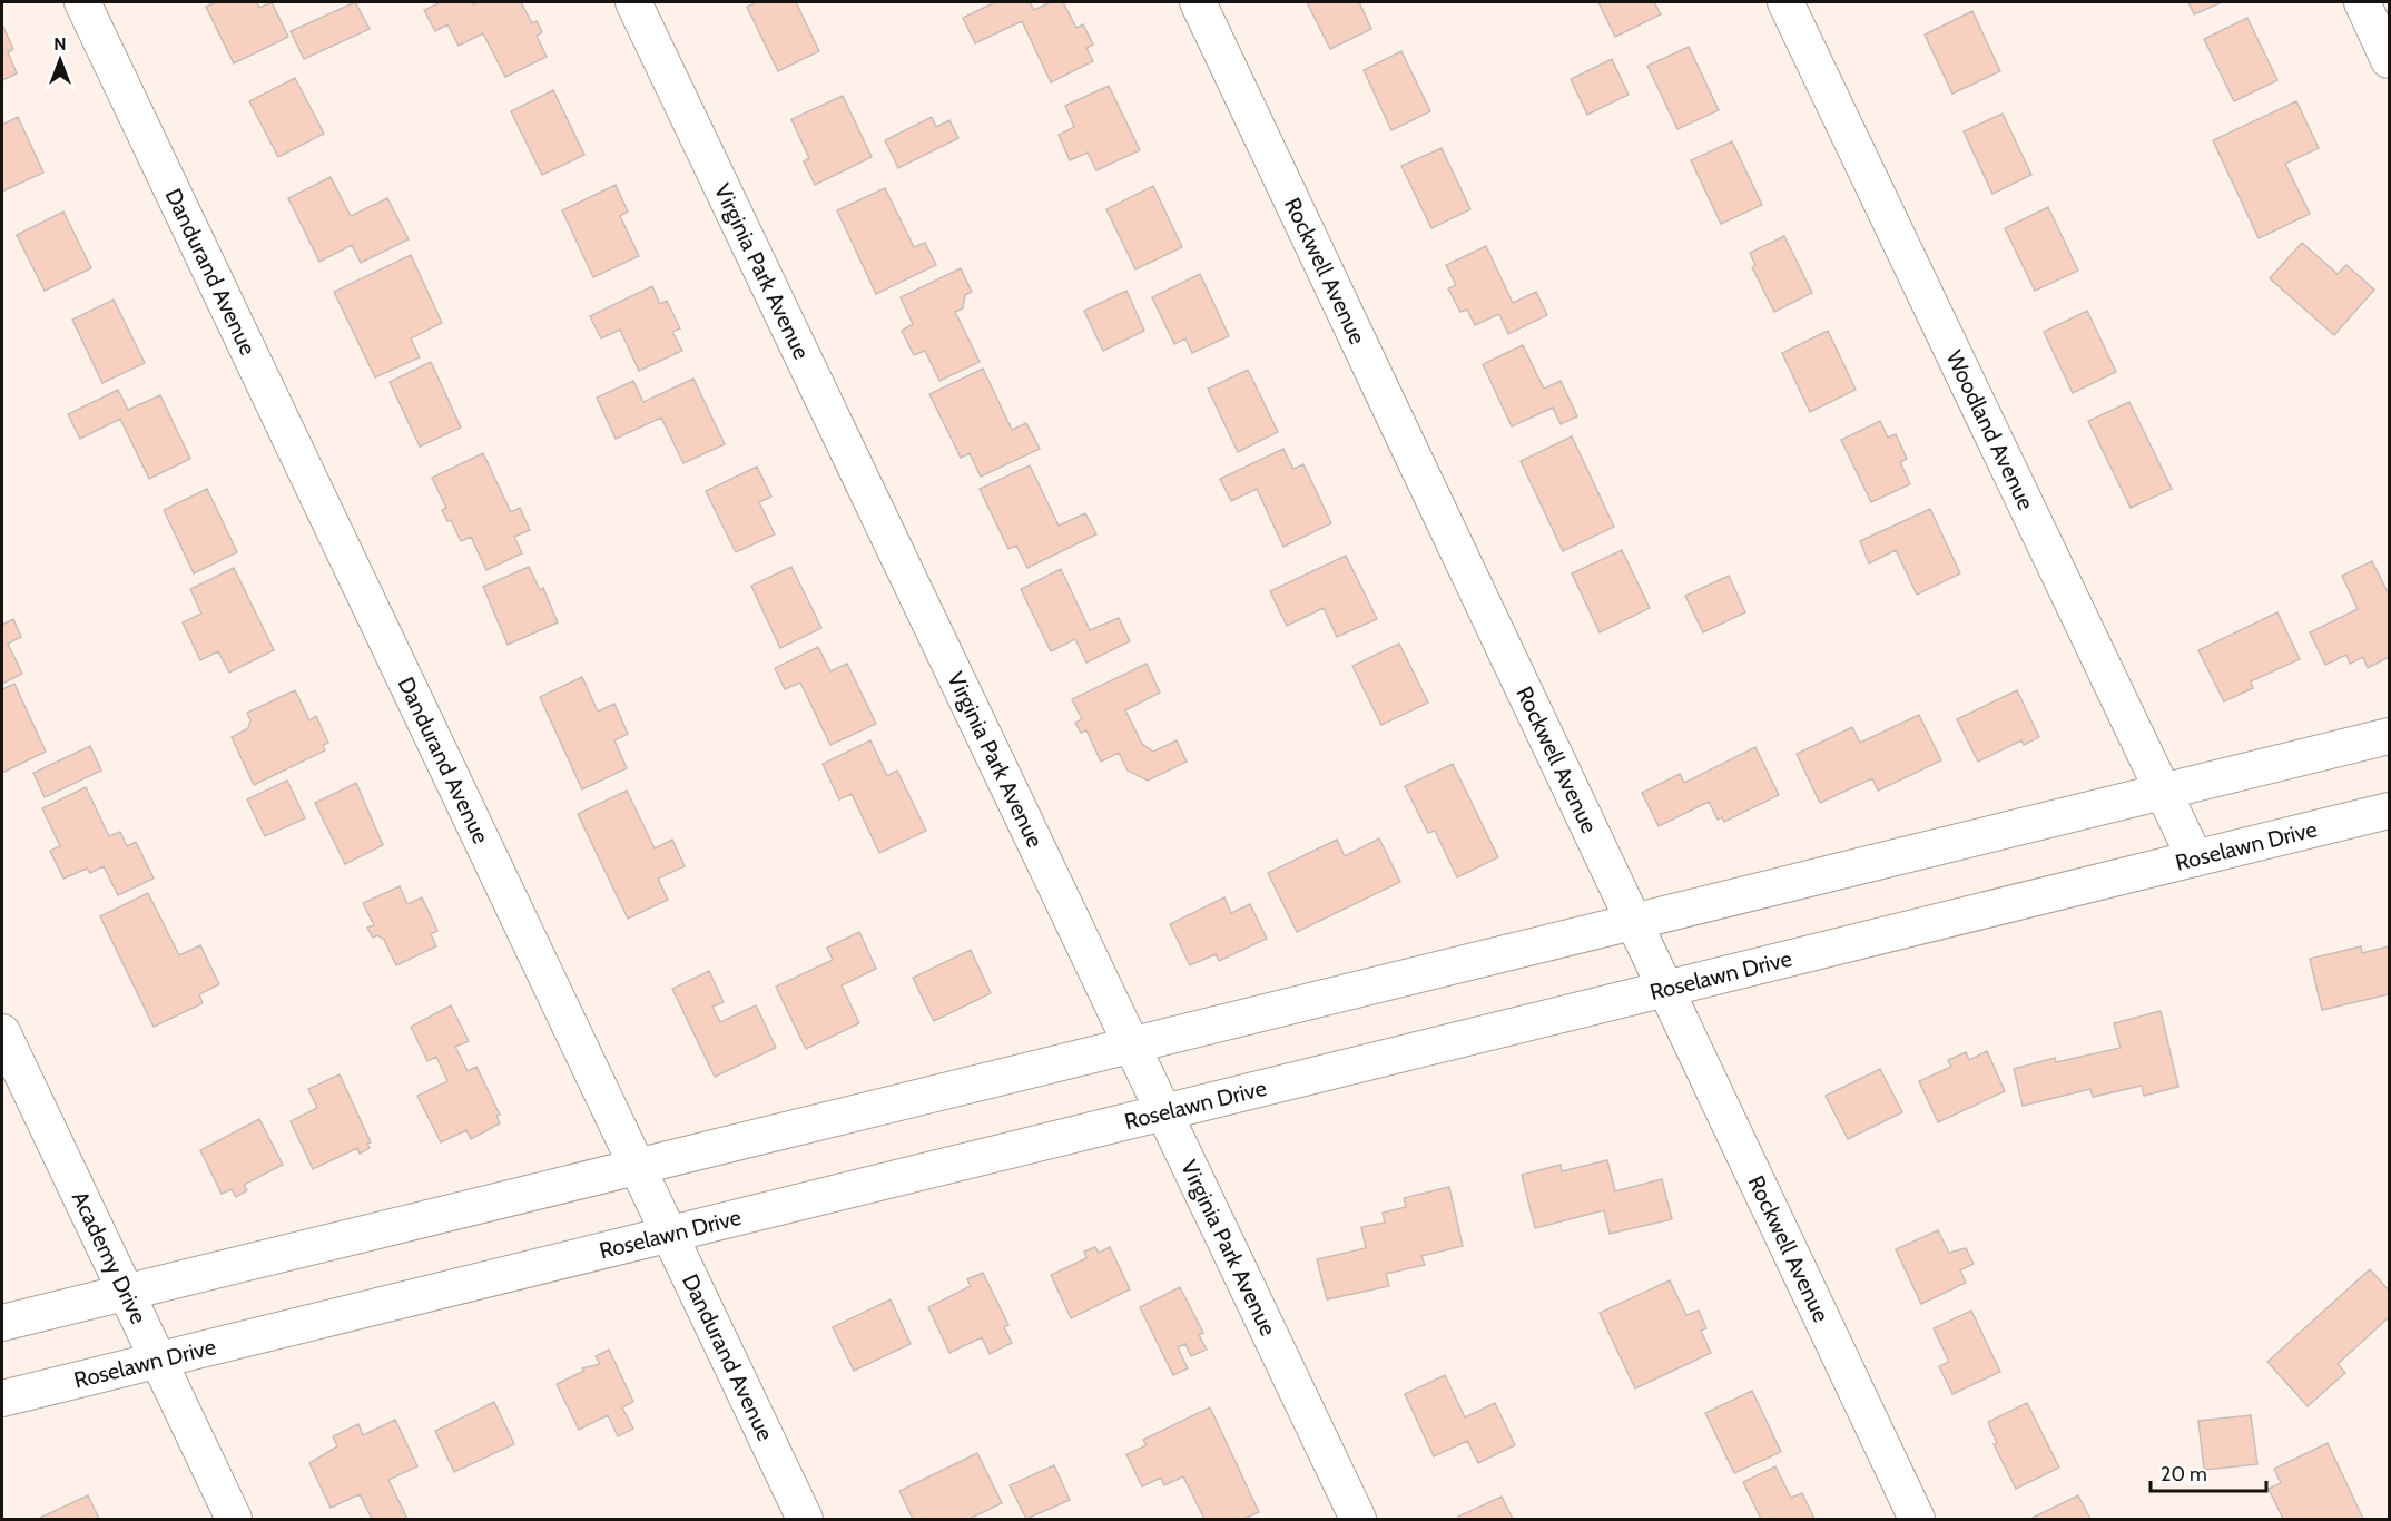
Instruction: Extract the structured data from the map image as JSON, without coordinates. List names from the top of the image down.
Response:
{
  "streets": {
    "street": [
      "Dandurand Avenue",
      "Virginia Park Avenue",
      "Rockwell Avenue",
      "Woodland Avenue",
      "Roselawn Drive",
      "Academy Drive"
    ]
  },
  "crossings": [
    ["Dandurand Avenue", "Roselawn Drive"],
    ["Virginia Park Avenue", "Roselawn Drive"],
    ["Rockwell Avenue", "Roselawn Drive"],
    ["Woodland Avenue", "Roselawn Drive"],
    ["Roselawn Drive", "Academy Drive"]
  ],
  "scale_bar": "20 m",
  "north": "top"
}
